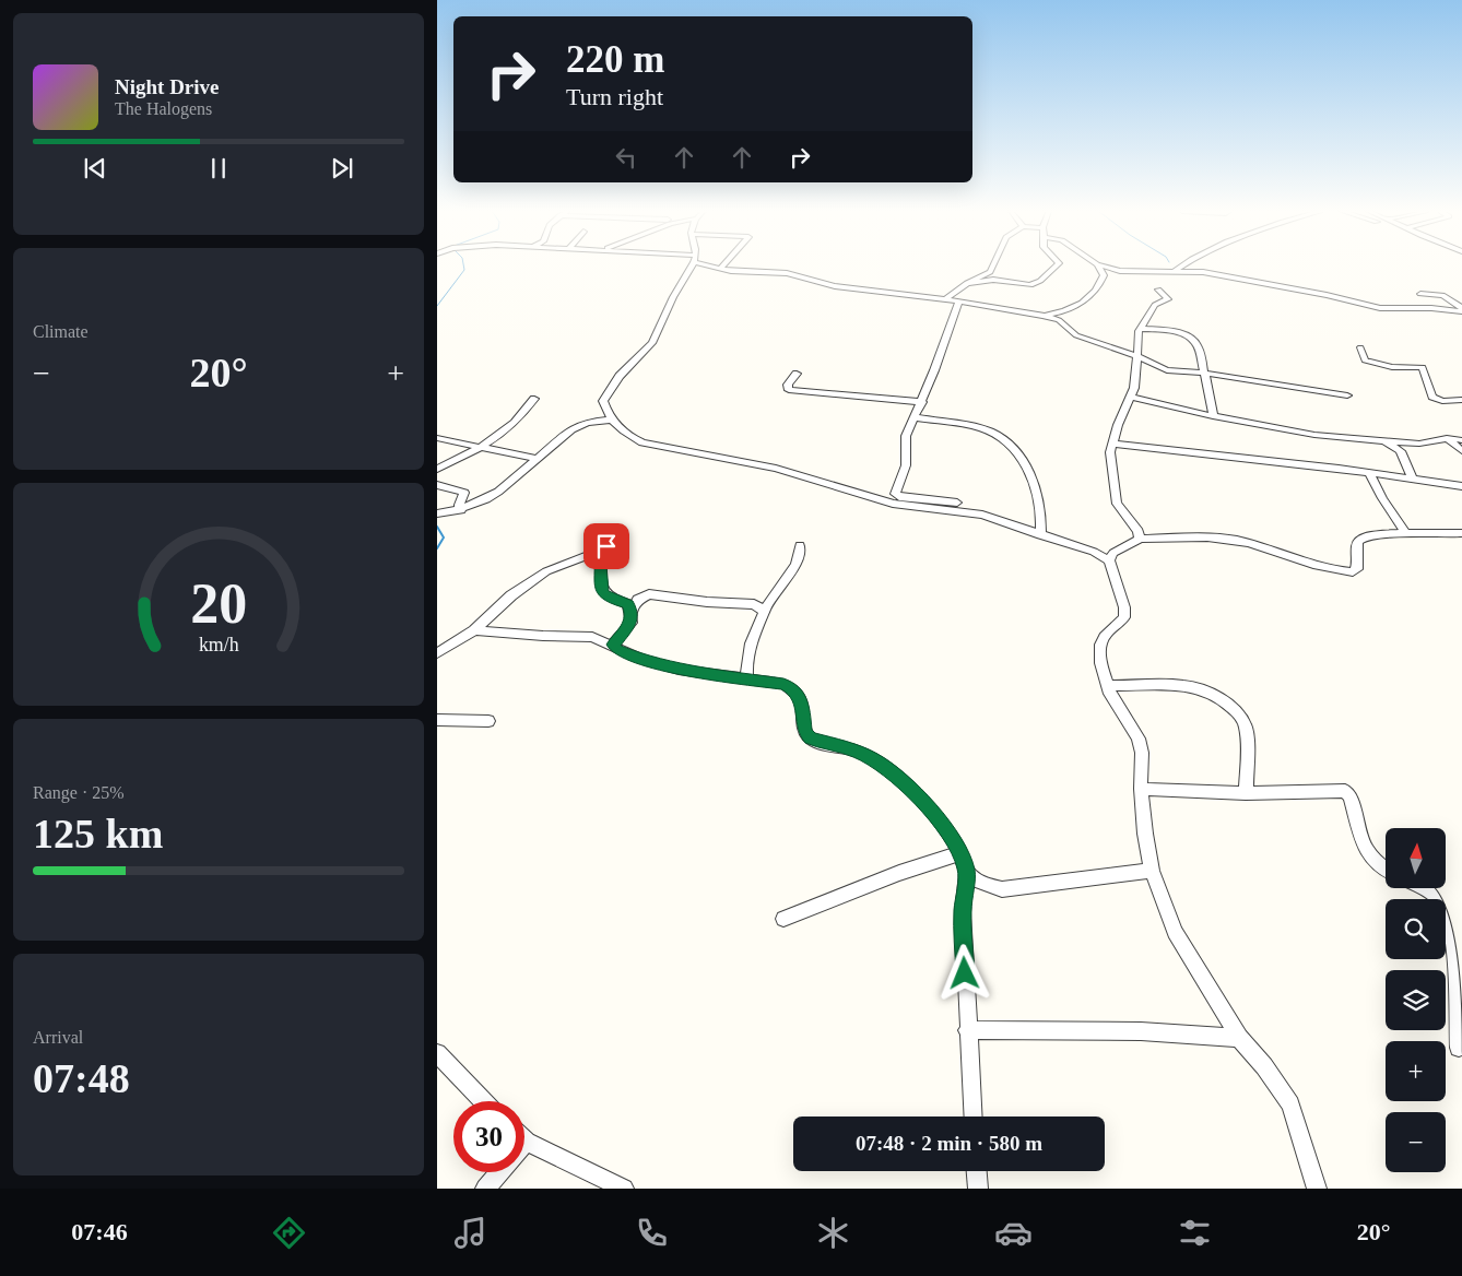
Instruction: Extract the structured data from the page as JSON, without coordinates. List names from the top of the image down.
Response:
{
  "north": "top",
  "page": {
    "turn": ["220 m", "Turn right"],
    "song": ["Night Drive", "The Halogens"],
    "tile": [
      "Climate",
      ["Range · 25%", "125 km"],
      ["Arrival", "07:48"]
    ],
    "heat": ["−", "20°", "+"],
    "map_buttons": ["+", "−"],
    "limit": "30",
    "trip": "07:48 · 2 min · 580 m",
    "tabs": ["07:46", "20°"],
    "gauge": ["20", "km/h"]
  }
}
